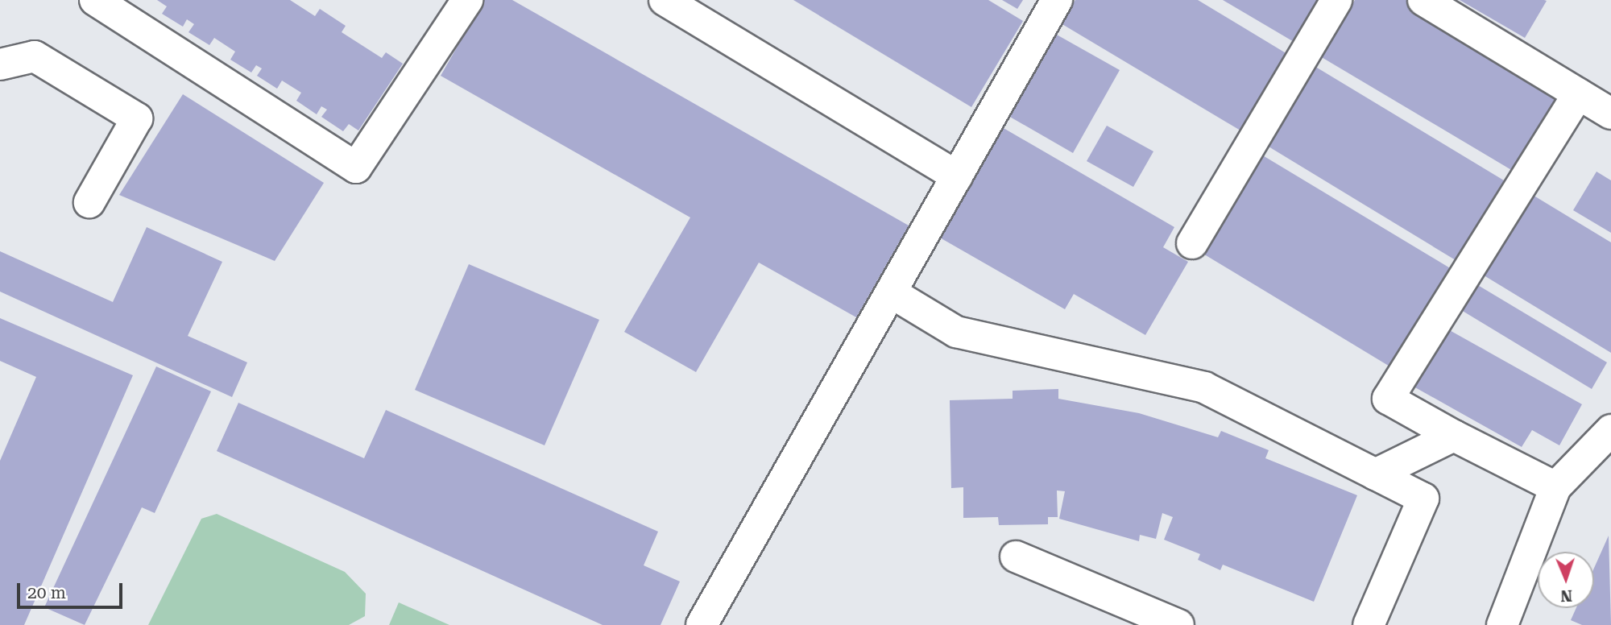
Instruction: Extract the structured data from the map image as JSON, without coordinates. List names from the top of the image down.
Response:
{
  "scale_bar": "20 m",
  "north": "bottom"
}
